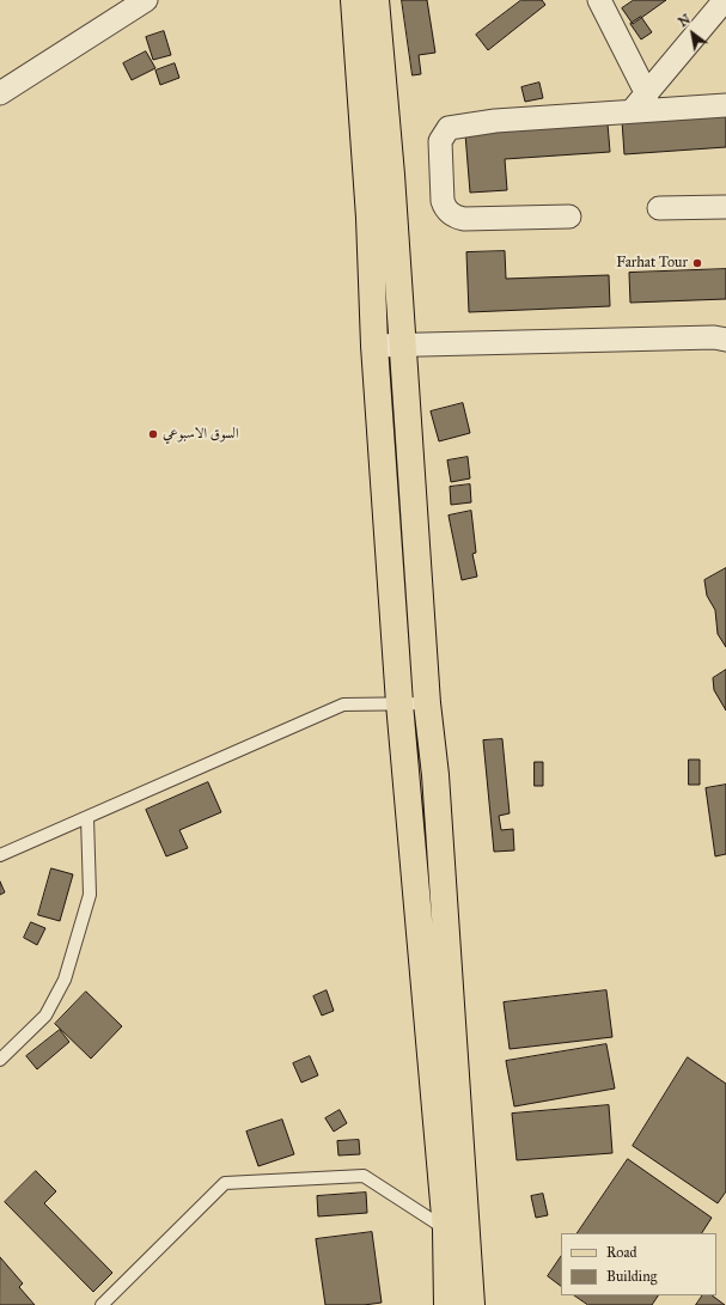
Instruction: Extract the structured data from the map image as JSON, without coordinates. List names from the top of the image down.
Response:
{
  "places": ["Farhat Tour", "السوق الاسبوعي"],
  "legend": ["Road", "Building"],
  "north": "top left"
}
